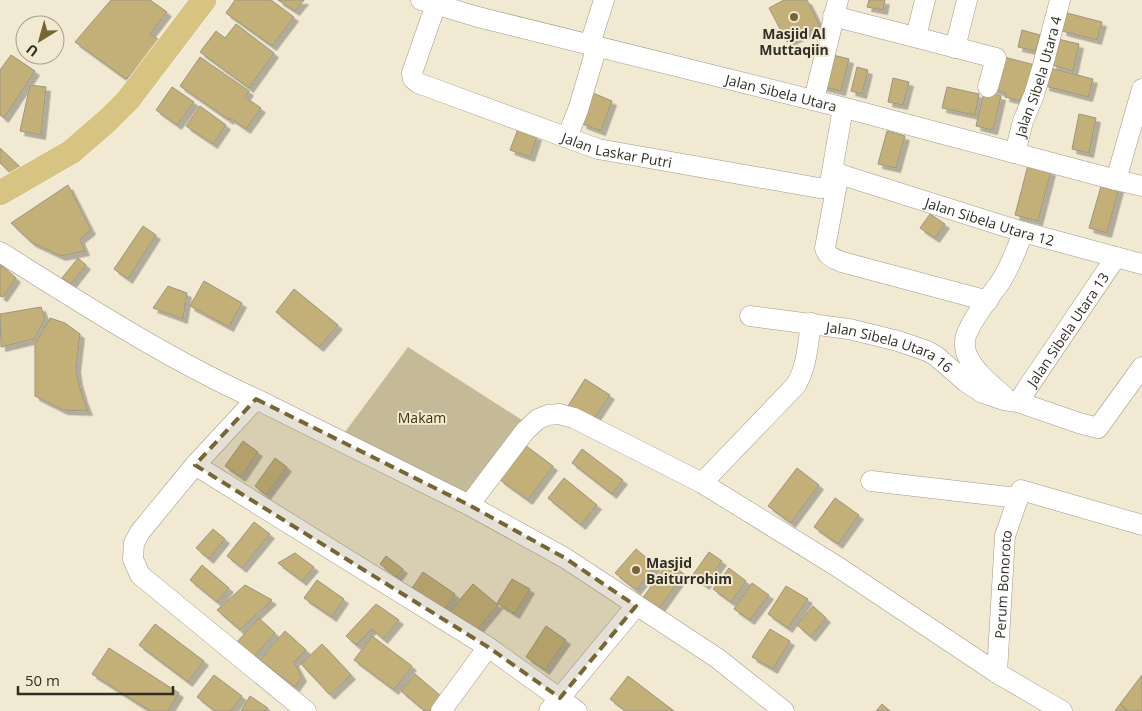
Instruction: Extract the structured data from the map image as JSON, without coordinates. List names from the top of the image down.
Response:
{
  "streets": {
    "street": [
      "Jalan Sibela Utara 4",
      "Jalan Sibela Utara",
      "Jalan Laskar Putri",
      "Jalan Sibela Utara 12",
      "Jalan Sibela Utara 13",
      "Jalan Sibela Utara 16",
      "Perum Bonoroto"
    ]
  },
  "crossings": [
    ["Jalan Sibela Utara 4", "Jalan Sibela Utara"],
    ["Jalan Sibela Utara", "Jalan Laskar Putri"],
    ["Jalan Sibela Utara 12", "Jalan Sibela Utara 13"],
    ["Jalan Sibela Utara 13", "Jalan Sibela Utara 16"]
  ],
  "parks": ["Makam"],
  "places": ["Masjid Al Muttaqiin", "Masjid Baiturrohim"],
  "scale_bar": "50 m",
  "north": "bottom left"
}
